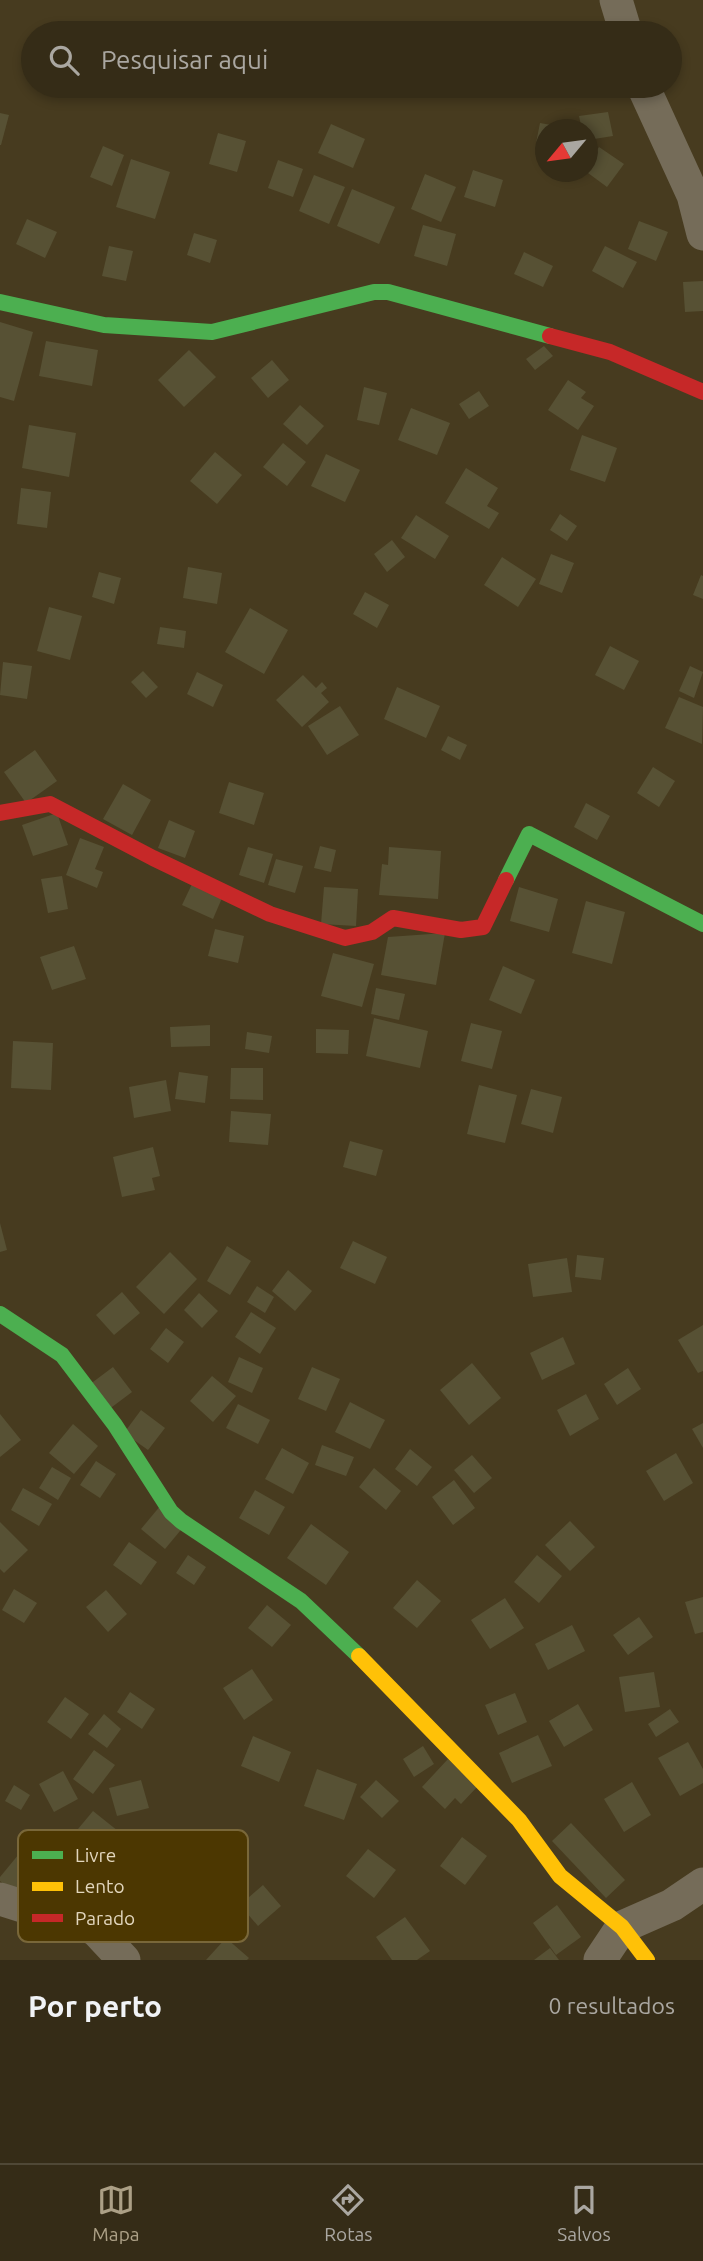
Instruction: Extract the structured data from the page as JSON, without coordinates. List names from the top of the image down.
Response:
{
  "legend": ["Livre", "Lento", "Parado"],
  "north": "bottom left",
  "page": {
    "search": "Pesquisar aqui",
    "heading": ["Por perto", "0 resultados"],
    "nav": ["Mapa", "Rotas", "Salvos"]
  }
}
